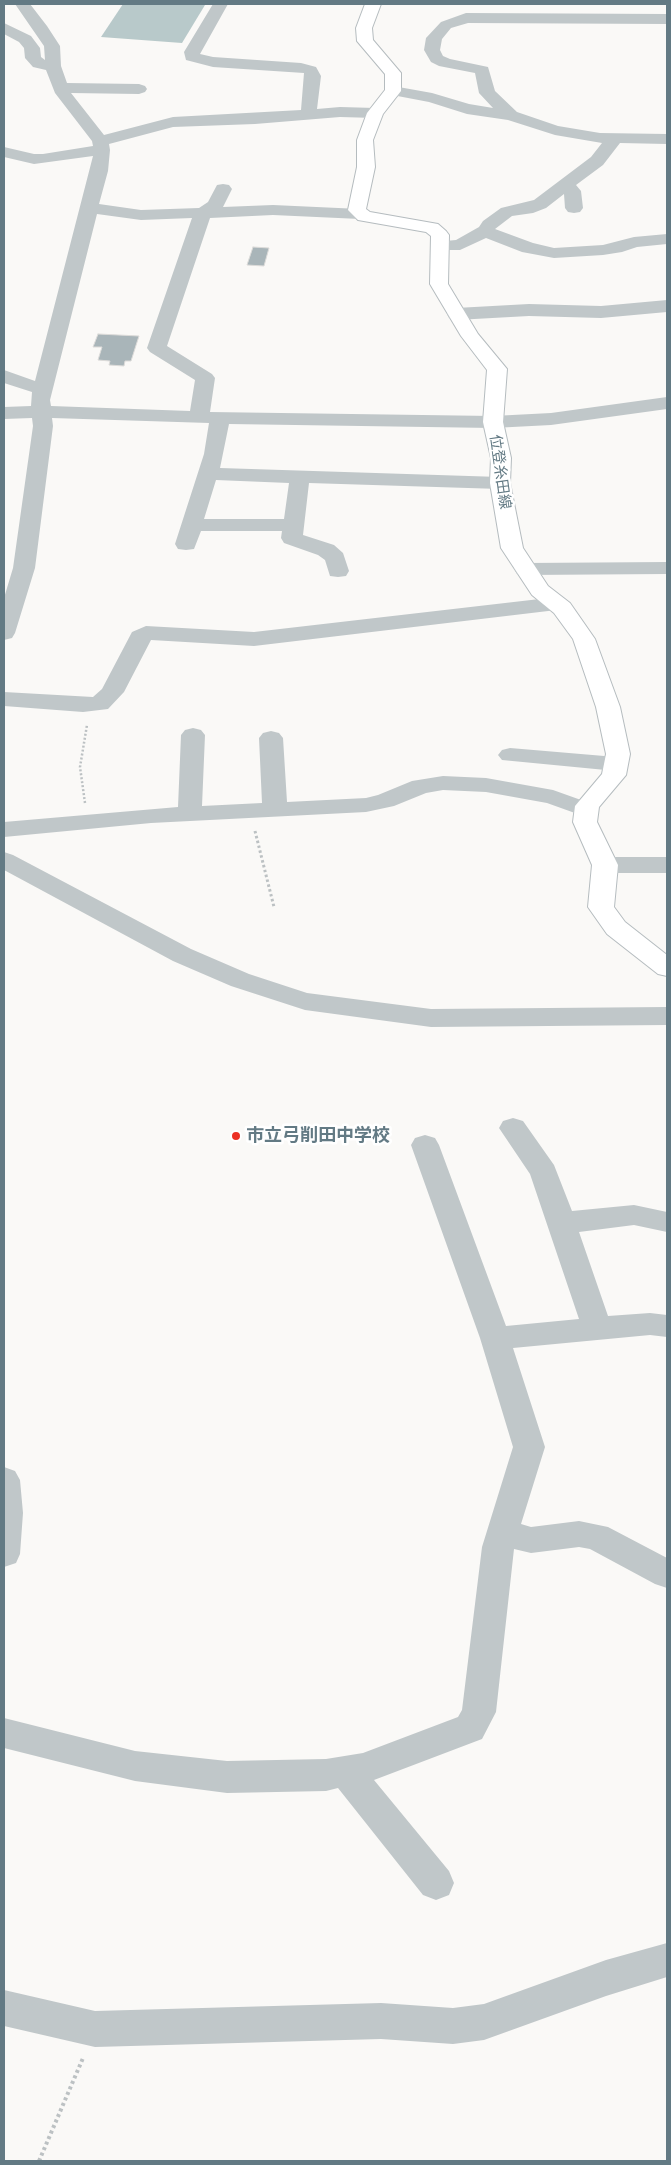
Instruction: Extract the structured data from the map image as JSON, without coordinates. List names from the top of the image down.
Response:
{
  "streets": {
    "main road": ["位登糸田線"]
  },
  "places": ["市立弓削田中学校"]
}
